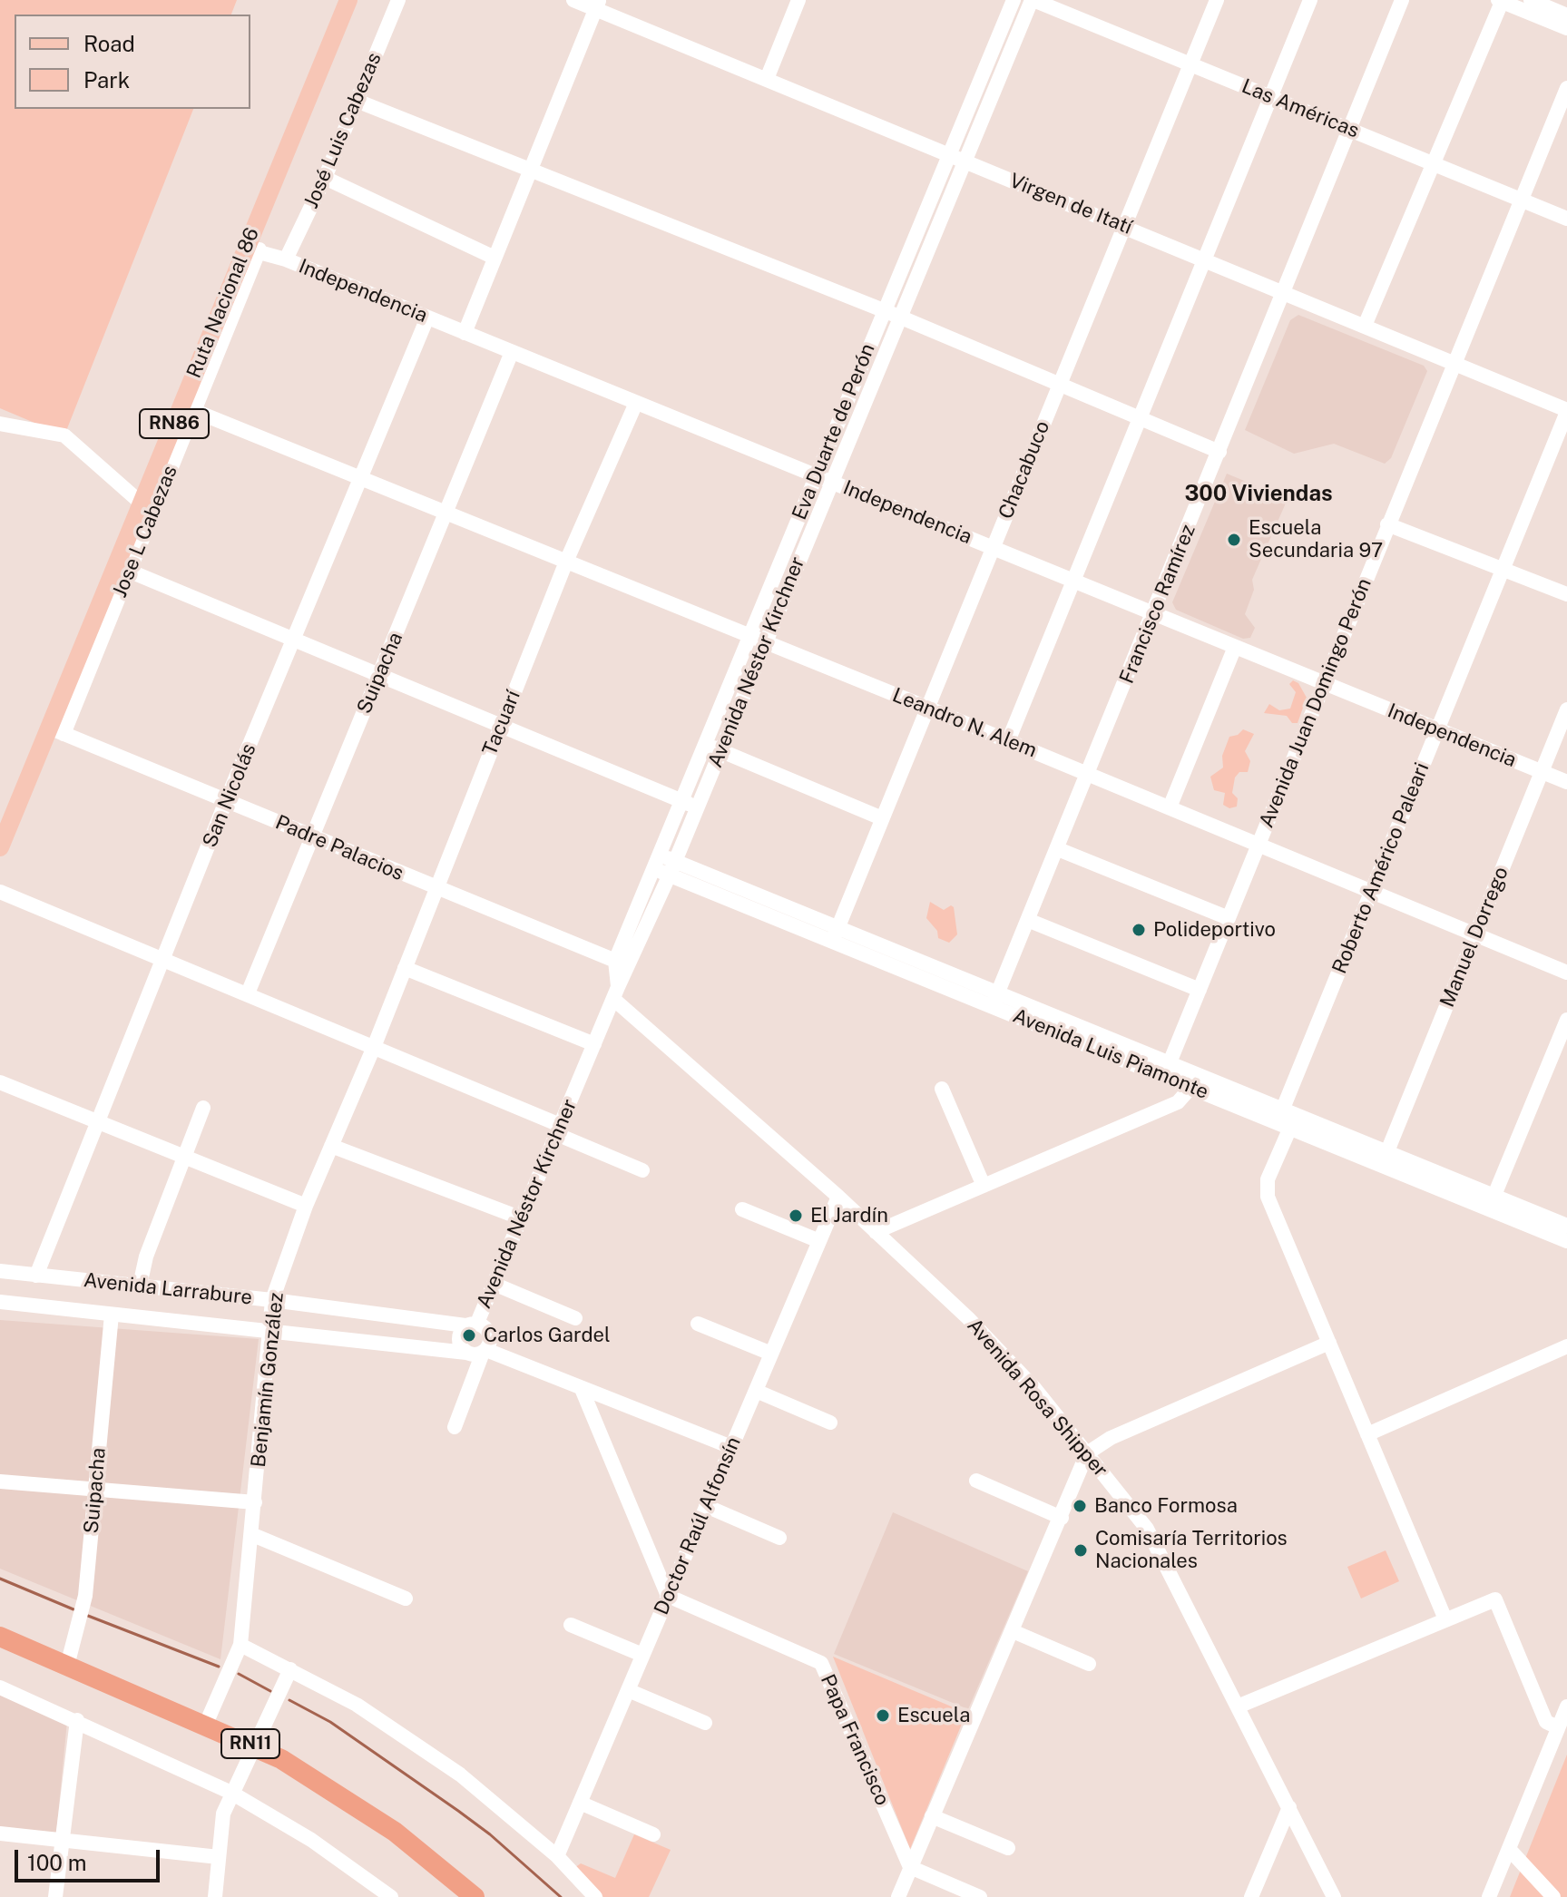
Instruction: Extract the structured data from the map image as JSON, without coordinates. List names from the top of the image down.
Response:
{
  "streets": {
    "highway": ["RN11"],
    "main road": ["Ruta Nacional 86", "RN86"],
    "street": [
      "Las Américas",
      "José Luis Cabezas",
      "Virgen de Itatí",
      "Independencia",
      "Eva Duarte de Perón",
      "Chacabuco",
      "Jose L Cabezas",
      "Francisco Ramírez",
      "Avenida Néstor Kirchner",
      "Suipacha",
      "Avenida Juan Domingo Perón",
      "Tacuarí",
      "Leandro N. Alem",
      "San Nicolás",
      "Padre Palacios",
      "Roberto Américo Paleari",
      "Manuel Dorrego",
      "Avenida Luis Piamonte",
      "Avenida Larrabure",
      "Benjamín González",
      "Avenida Rosa Shipper",
      "Doctor Raúl Alfonsín",
      "Papa Francisco"
    ]
  },
  "crossings": [
    ["Las Américas", "Chacabuco"],
    ["Las Américas", "Francisco Ramírez"],
    ["Las Américas", "Avenida Néstor Kirchner"],
    ["Las Américas", "Avenida Juan Domingo Perón"],
    ["José Luis Cabezas", "Independencia"],
    ["Virgen de Itatí", "Eva Duarte de Perón"],
    ["Virgen de Itatí", "Chacabuco"],
    ["Virgen de Itatí", "Francisco Ramírez"],
    ["Virgen de Itatí", "Avenida Néstor Kirchner"],
    ["Virgen de Itatí", "Avenida Juan Domingo Perón"],
    ["Virgen de Itatí", "Roberto Américo Paleari"],
    ["Independencia", "Ruta Nacional 86"],
    ["Independencia", "Eva Duarte de Perón"],
    ["Independencia", "Chacabuco"],
    ["Independencia", "Francisco Ramírez"],
    ["Independencia", "Avenida Néstor Kirchner"],
    ["Independencia", "Suipacha"],
    ["Independencia", "Avenida Juan Domingo Perón"],
    ["Independencia", "Tacuarí"],
    ["Independencia", "San Nicolás"],
    ["Independencia", "Roberto Américo Paleari"],
    ["Independencia", "Manuel Dorrego"],
    ["Ruta Nacional 86", "Jose L Cabezas"],
    ["Ruta Nacional 86", "Leandro N. Alem"],
    ["Ruta Nacional 86", "Padre Palacios"],
    ["Eva Duarte de Perón", "Avenida Néstor Kirchner"],
    ["Eva Duarte de Perón", "Leandro N. Alem"],
    ["Eva Duarte de Perón", "Padre Palacios"],
    ["Eva Duarte de Perón", "Avenida Luis Piamonte"],
    ["Eva Duarte de Perón", "Avenida Rosa Shipper"],
    ["Chacabuco", "Leandro N. Alem"],
    ["Chacabuco", "Avenida Luis Piamonte"],
    ["Jose L Cabezas", "Leandro N. Alem"],
    ["Francisco Ramírez", "Leandro N. Alem"],
    ["Francisco Ramírez", "Avenida Luis Piamonte"],
    ["Avenida Néstor Kirchner", "Leandro N. Alem"],
    ["Avenida Néstor Kirchner", "Padre Palacios"],
    ["Avenida Néstor Kirchner", "Avenida Luis Piamonte"],
    ["Avenida Néstor Kirchner", "Avenida Larrabure"],
    ["Avenida Néstor Kirchner", "Avenida Rosa Shipper"],
    ["Suipacha", "Leandro N. Alem"],
    ["Suipacha", "Padre Palacios"],
    ["Suipacha", "Avenida Larrabure"],
    ["Suipacha", "RN11"],
    ["Avenida Juan Domingo Perón", "Leandro N. Alem"],
    ["Avenida Juan Domingo Perón", "Avenida Luis Piamonte"],
    ["Tacuarí", "Leandro N. Alem"],
    ["Tacuarí", "Padre Palacios"],
    ["Tacuarí", "Benjamín González"],
    ["Leandro N. Alem", "San Nicolás"],
    ["Leandro N. Alem", "Roberto Américo Paleari"],
    ["Leandro N. Alem", "Manuel Dorrego"],
    ["San Nicolás", "Padre Palacios"],
    ["San Nicolás", "Avenida Larrabure"],
    ["Roberto Américo Paleari", "Avenida Luis Piamonte"],
    ["Manuel Dorrego", "Avenida Luis Piamonte"],
    ["Avenida Larrabure", "Benjamín González"],
    ["Benjamín González", "RN11"],
    ["Avenida Rosa Shipper", "Doctor Raúl Alfonsín"],
    ["Doctor Raúl Alfonsín", "Papa Francisco"]
  ],
  "districts": ["300 Viviendas"],
  "places": [
    "Escuela Secundaria 97",
    "Polideportivo",
    "El Jardín",
    "Carlos Gardel",
    "Banco Formosa",
    "Comisaría Territorios Nacionales",
    "Escuela"
  ],
  "legend": ["Road", "Park"],
  "scale_bar": "100 m"
}
